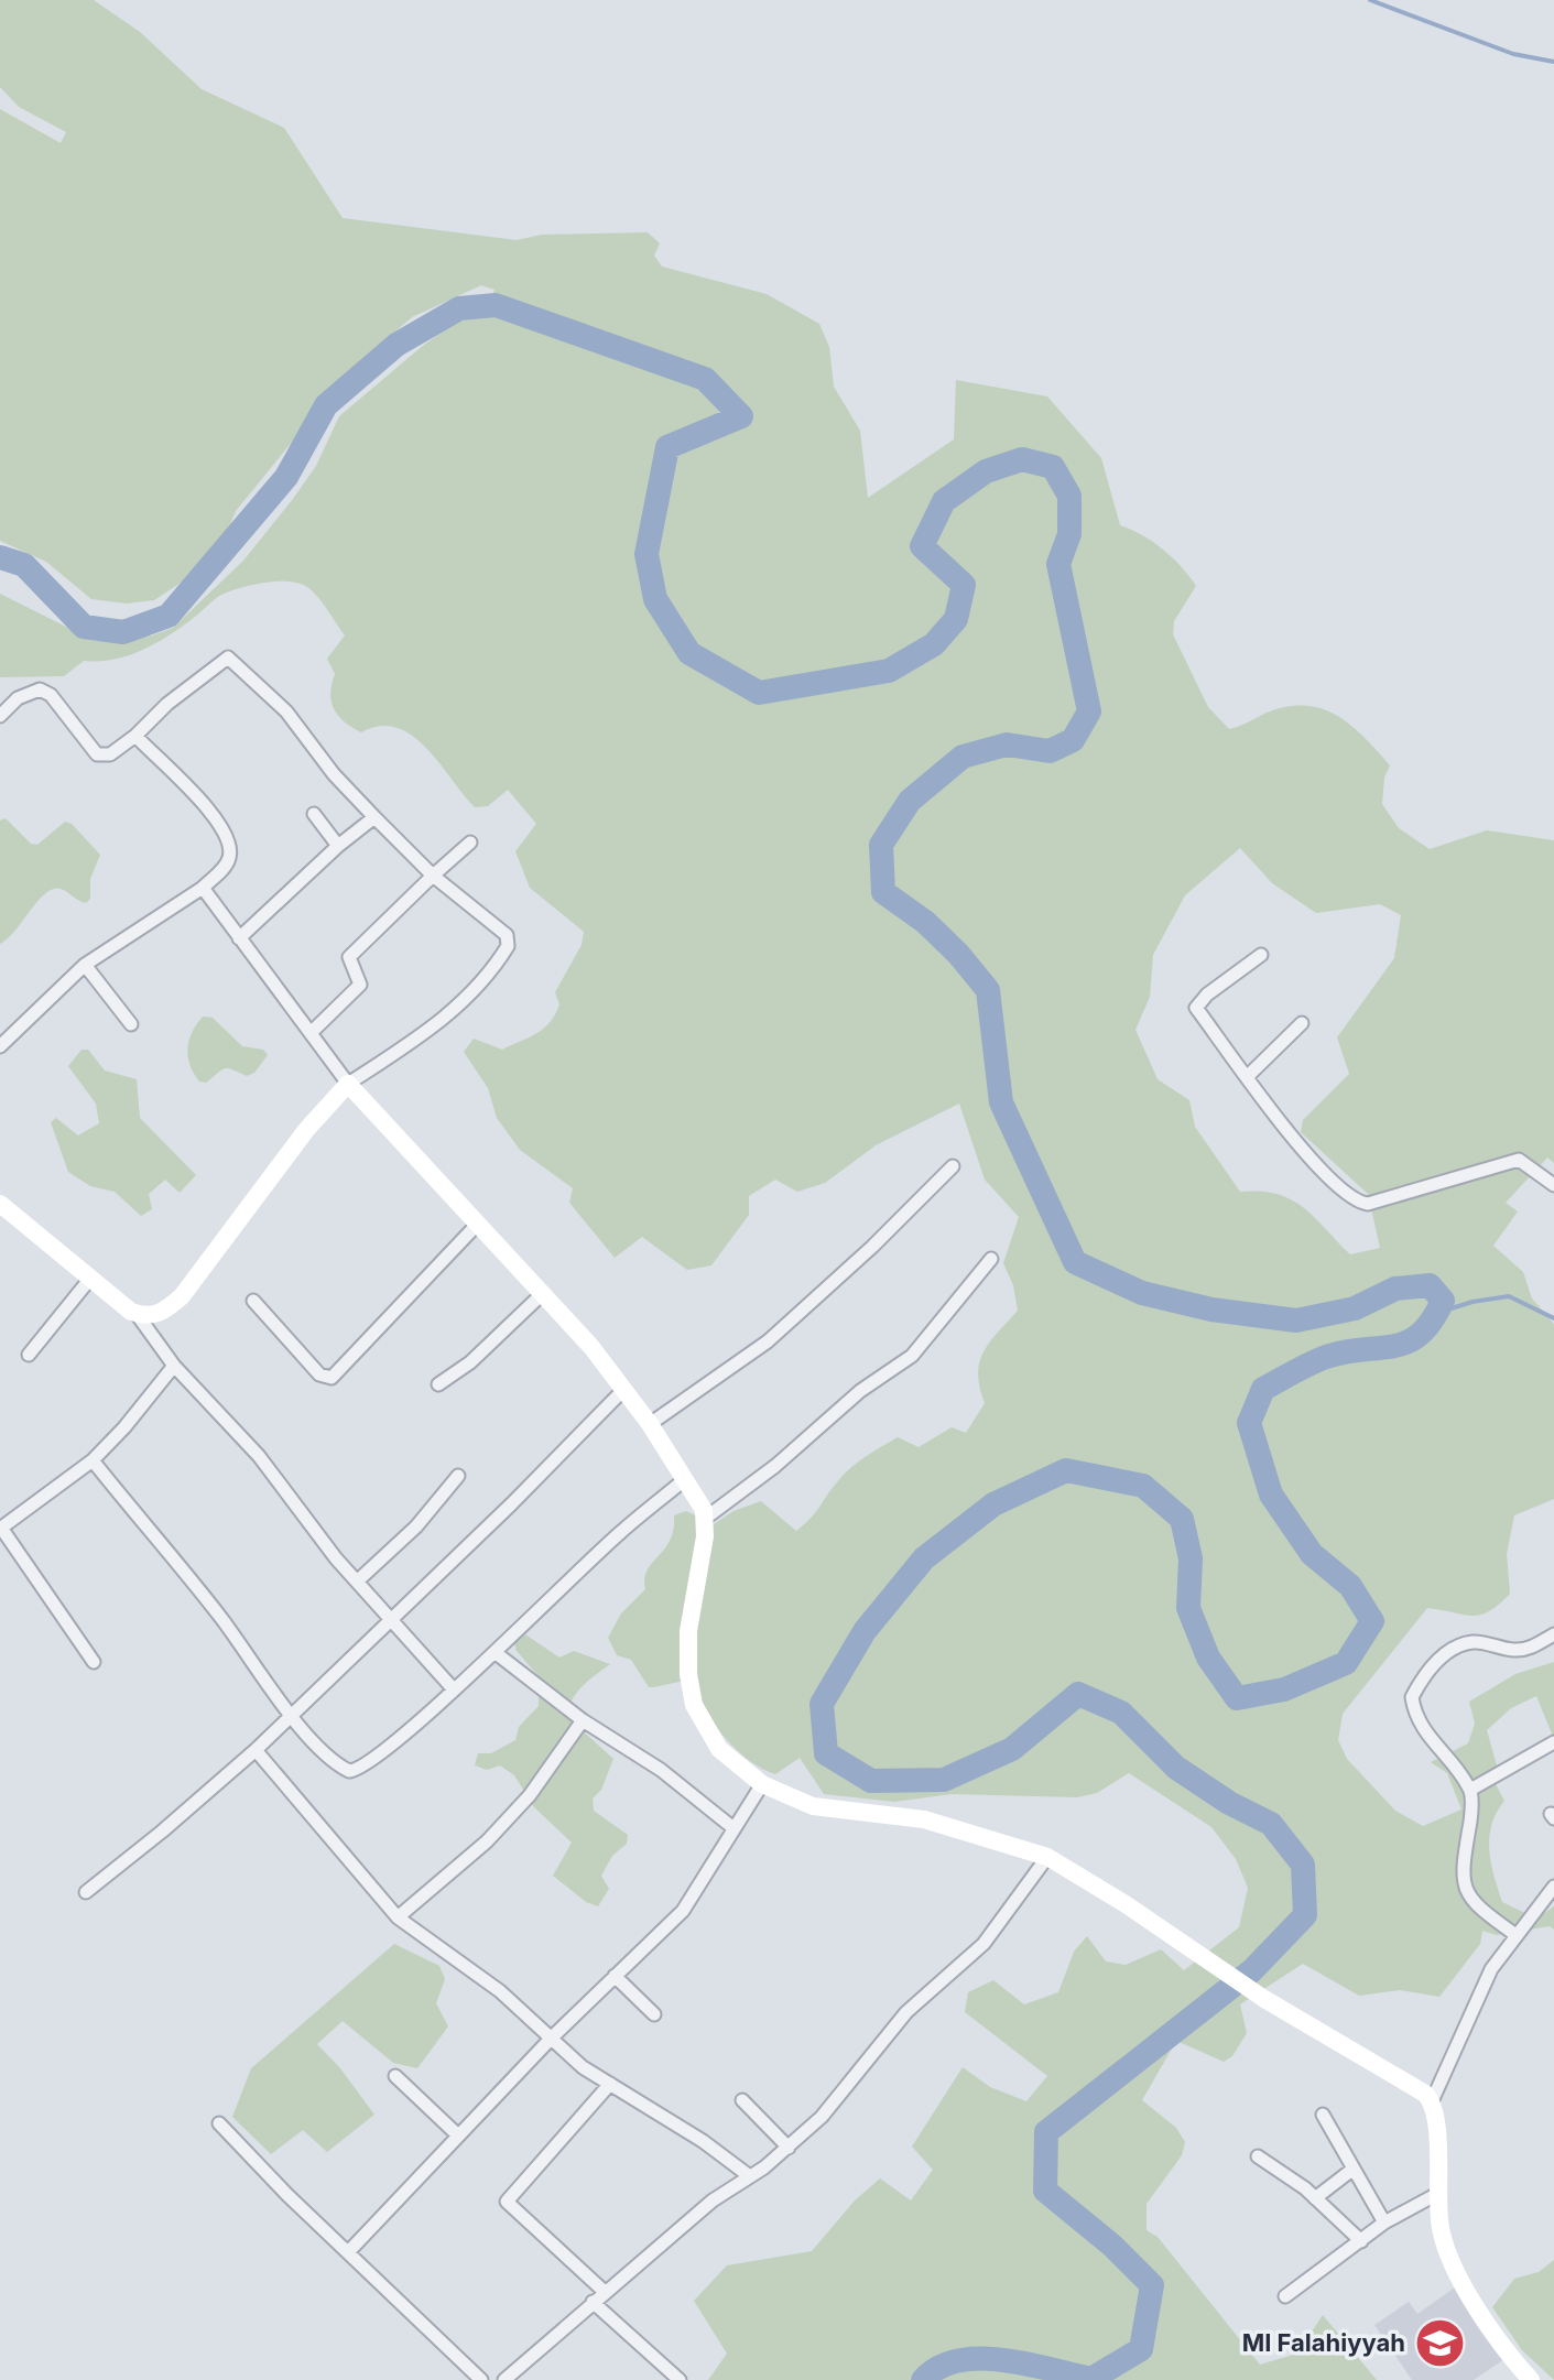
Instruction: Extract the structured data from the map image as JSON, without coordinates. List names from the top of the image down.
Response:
{
  "places": {
    "school or university": ["MI Falahiyyah"]
  }
}
